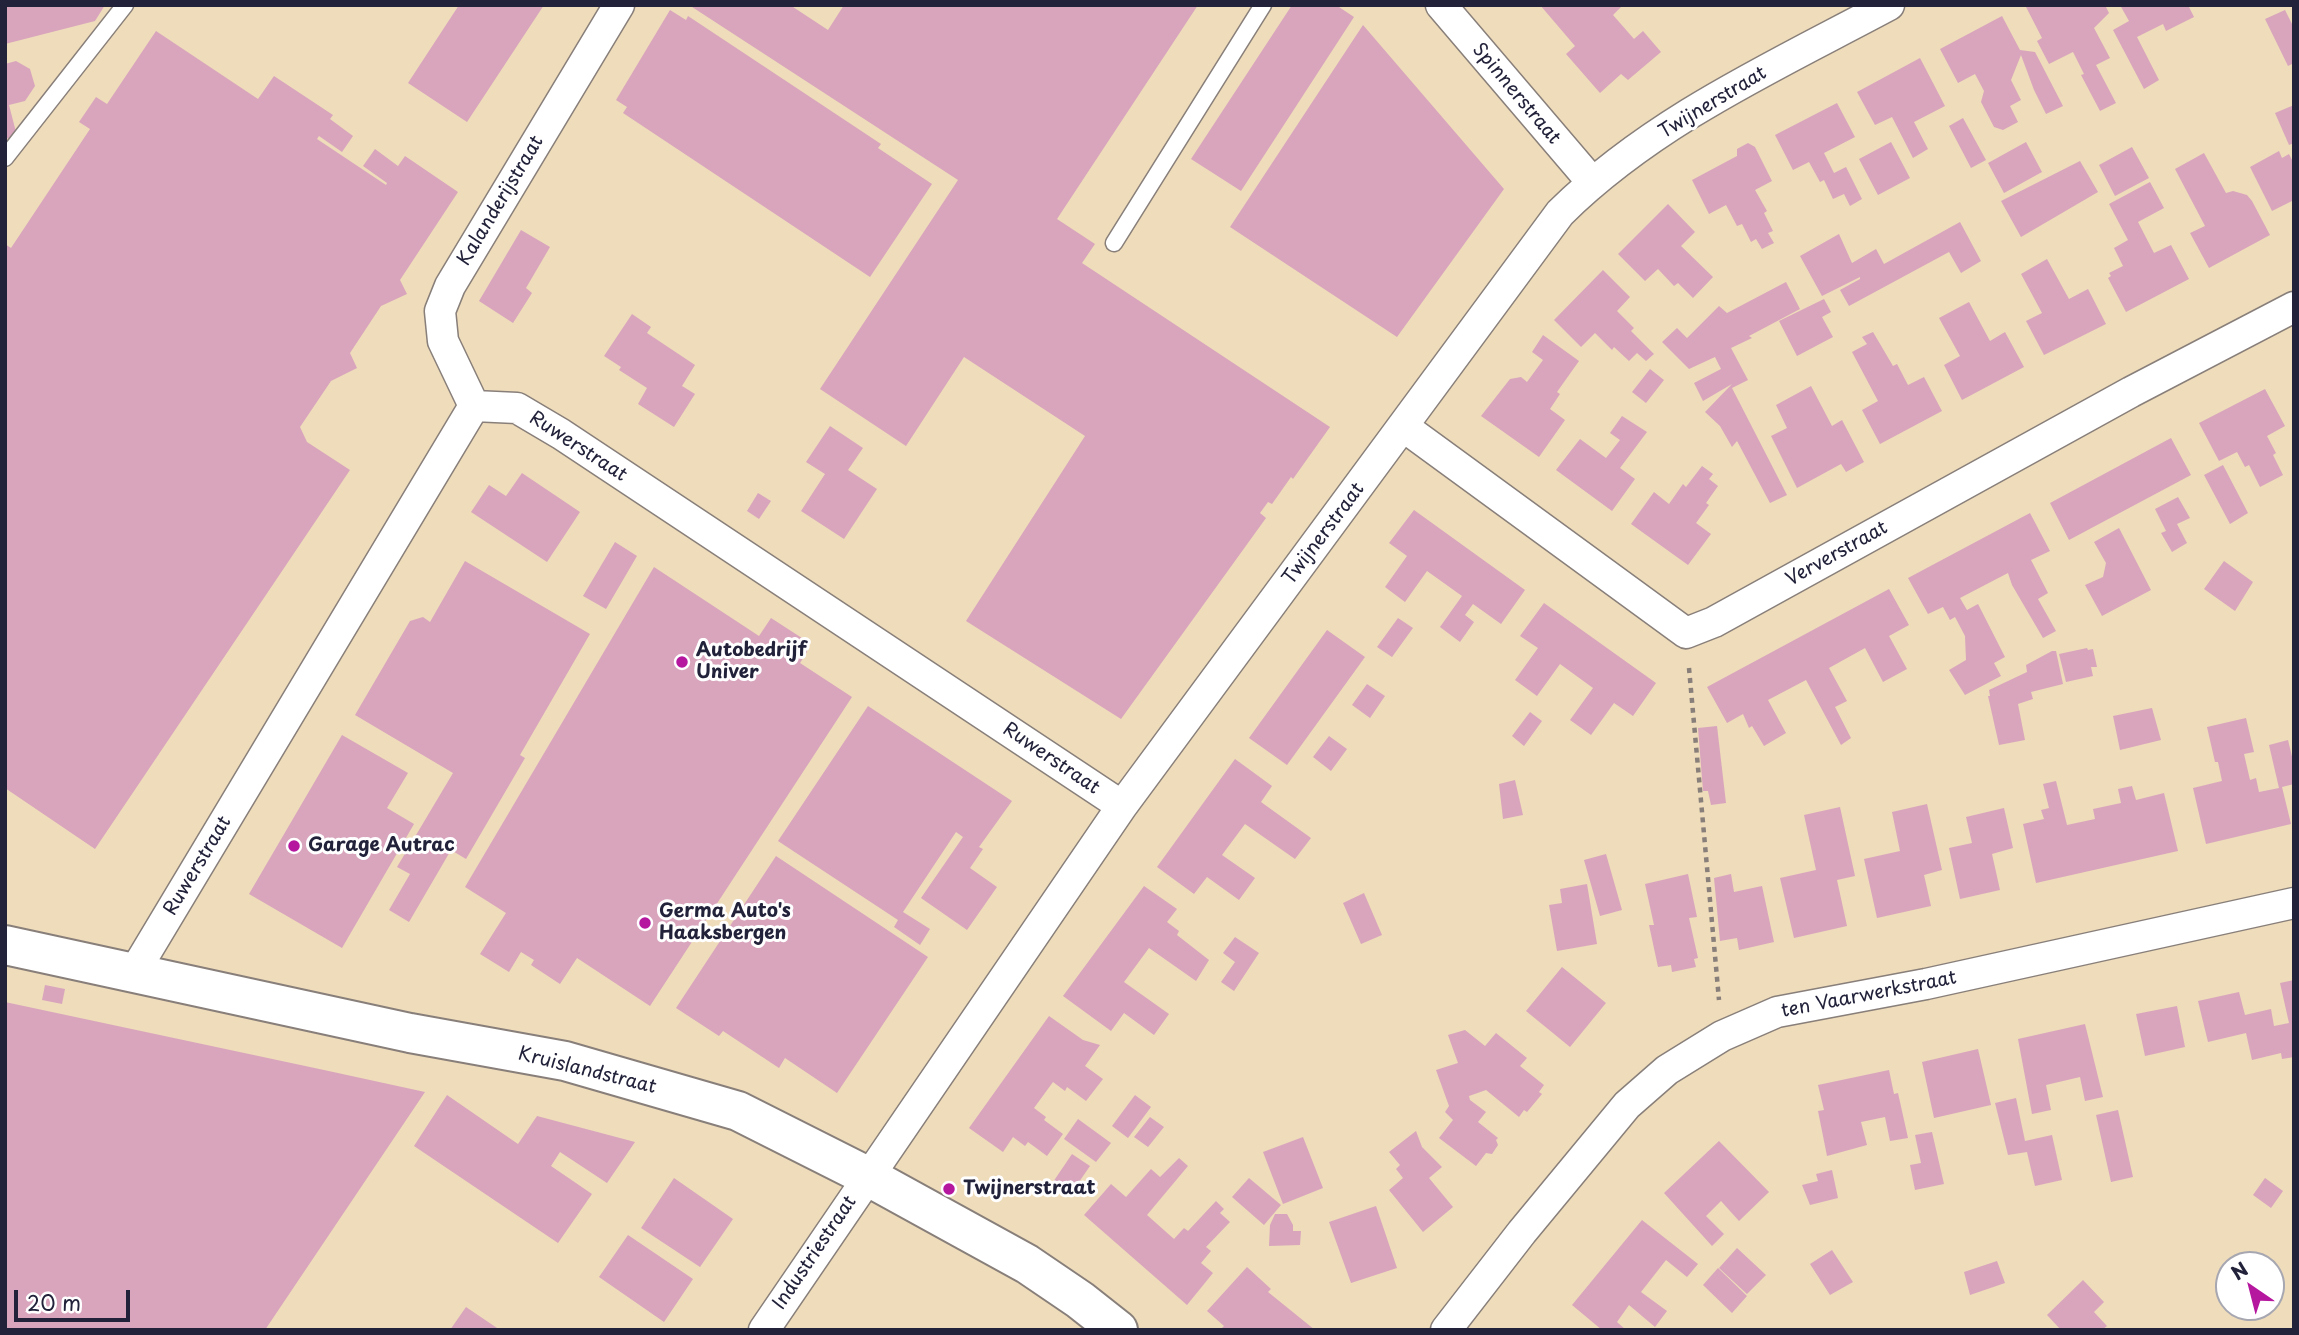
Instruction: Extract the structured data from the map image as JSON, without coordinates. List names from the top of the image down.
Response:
{
  "streets": {
    "street": [
      "Spinnerstraat",
      "Twijnerstraat",
      "Kalanderijstraat",
      "Ruwerstraat",
      "Ververstraat",
      "ten Vaarwerkstraat",
      "Kruislandstraat",
      "Industriestraat"
    ]
  },
  "crossings": [
    ["Spinnerstraat", "Twijnerstraat"],
    ["Twijnerstraat", "Ruwerstraat"],
    ["Twijnerstraat", "Kruislandstraat"],
    ["Twijnerstraat", "Industriestraat"],
    ["Kalanderijstraat", "Ruwerstraat"],
    ["Ruwerstraat", "Kruislandstraat"],
    ["Kruislandstraat", "Industriestraat"]
  ],
  "places": [
    "Autobedrijf Univer",
    "Garage Autrac",
    "Germa Auto's Haaksbergen",
    "Twijnerstraat"
  ],
  "scale_bar": "20 m",
  "north": "top left"
}
